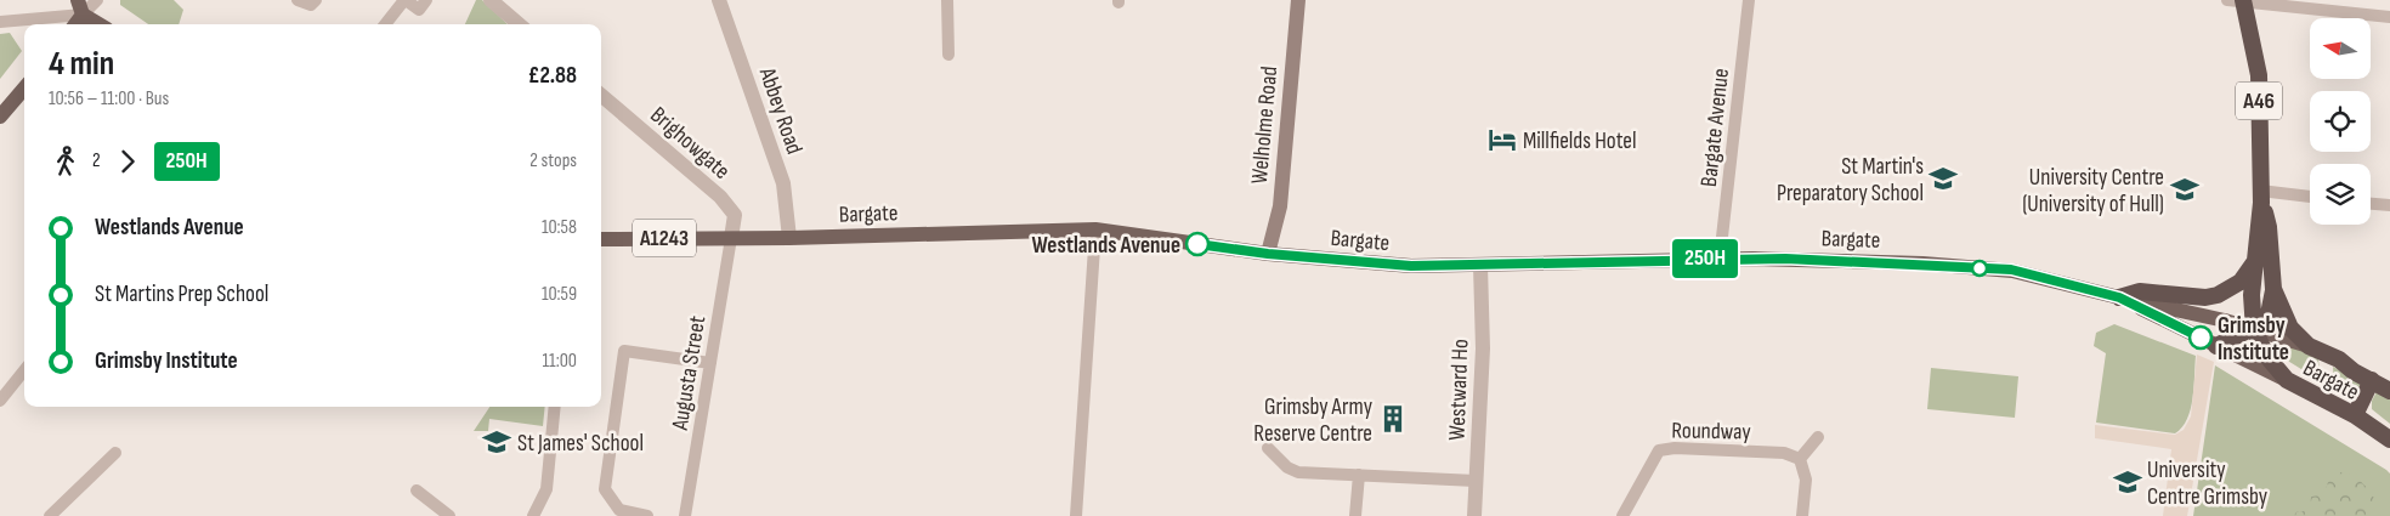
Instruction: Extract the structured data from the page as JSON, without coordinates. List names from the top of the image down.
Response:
{
  "streets": {
    "highway": ["A46", "Bargate"],
    "main road": ["Welholme Road", "A1243"],
    "street": [
      "Abbey Road",
      "Bargate Avenue",
      "Brighowgate",
      "Augusta Street",
      "Westward Ho",
      "Roundway"
    ]
  },
  "crossings": [
    ["A46", "Bargate"],
    ["Abbey Road", "Bargate"],
    ["Welholme Road", "Bargate"],
    ["Bargate Avenue", "Bargate"],
    ["Brighowgate", "Bargate"],
    ["Brighowgate", "Augusta Street"],
    ["Bargate", "Augusta Street"],
    ["Bargate", "Westward Ho"]
  ],
  "places": {
    "hotel": ["Millfields Hotel"],
    "school or university": [
      "St Martin's Preparatory School",
      "University Centre (University of Hull)",
      "St James' School",
      "University Centre Grimsby"
    ],
    "other": ["Westlands Avenue", "Grimsby Institute"],
    "building": ["Grimsby Army Reserve Centre"]
  },
  "lines": ["bus line 250H"],
  "north": "left",
  "page": {
    "on_map": "250H",
    "heading": ["4 min", "10:56 – 11:00 · Bus", "£2.88"],
    "legs": ["2", "250H", "2 stops"],
    "list": [
      {
        "name": "Westlands Avenue",
        "value": "10:58"
      },
      {
        "name": "St Martins Prep School",
        "value": "10:59"
      },
      {
        "name": "Grimsby Institute",
        "value": "11:00"
      }
    ]
  }
}
